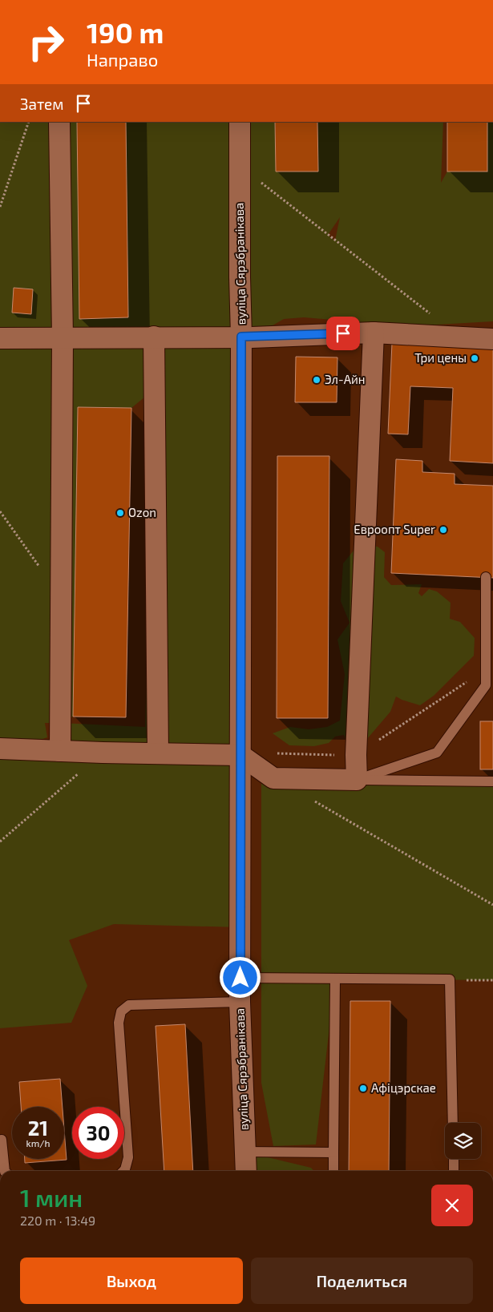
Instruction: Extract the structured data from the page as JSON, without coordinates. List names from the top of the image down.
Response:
{
  "streets": {
    "street": ["вуліца Сярэбранікава"]
  },
  "places": [
    "Три цены",
    "Эл-Айн",
    "Ozon",
    "Евроопт Super",
    "Афіцэрскае"
  ],
  "page": {
    "turn": ["190 m", "Направо"],
    "then": "Затем",
    "speed": "21 km/h",
    "limit": "30",
    "heading": ["1 мин", "220 m · 13:49"],
    "buttons": ["Выход", "Поделиться"]
  }
}
